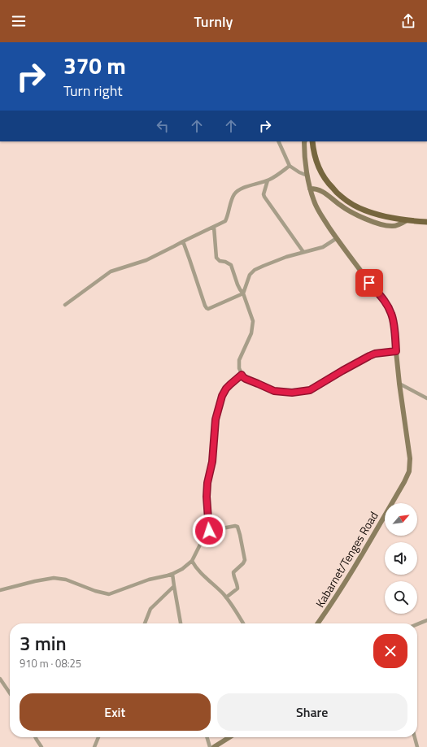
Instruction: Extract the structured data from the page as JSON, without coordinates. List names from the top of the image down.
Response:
{
  "streets": {
    "street": ["Kabarnet/Tenges Road"]
  },
  "north": "top right",
  "page": {
    "header": "Turnly",
    "turn": ["370 m", "Turn right"],
    "heading": ["3 min", "910 m · 08:25"],
    "buttons": ["Exit", "Share"]
  }
}
